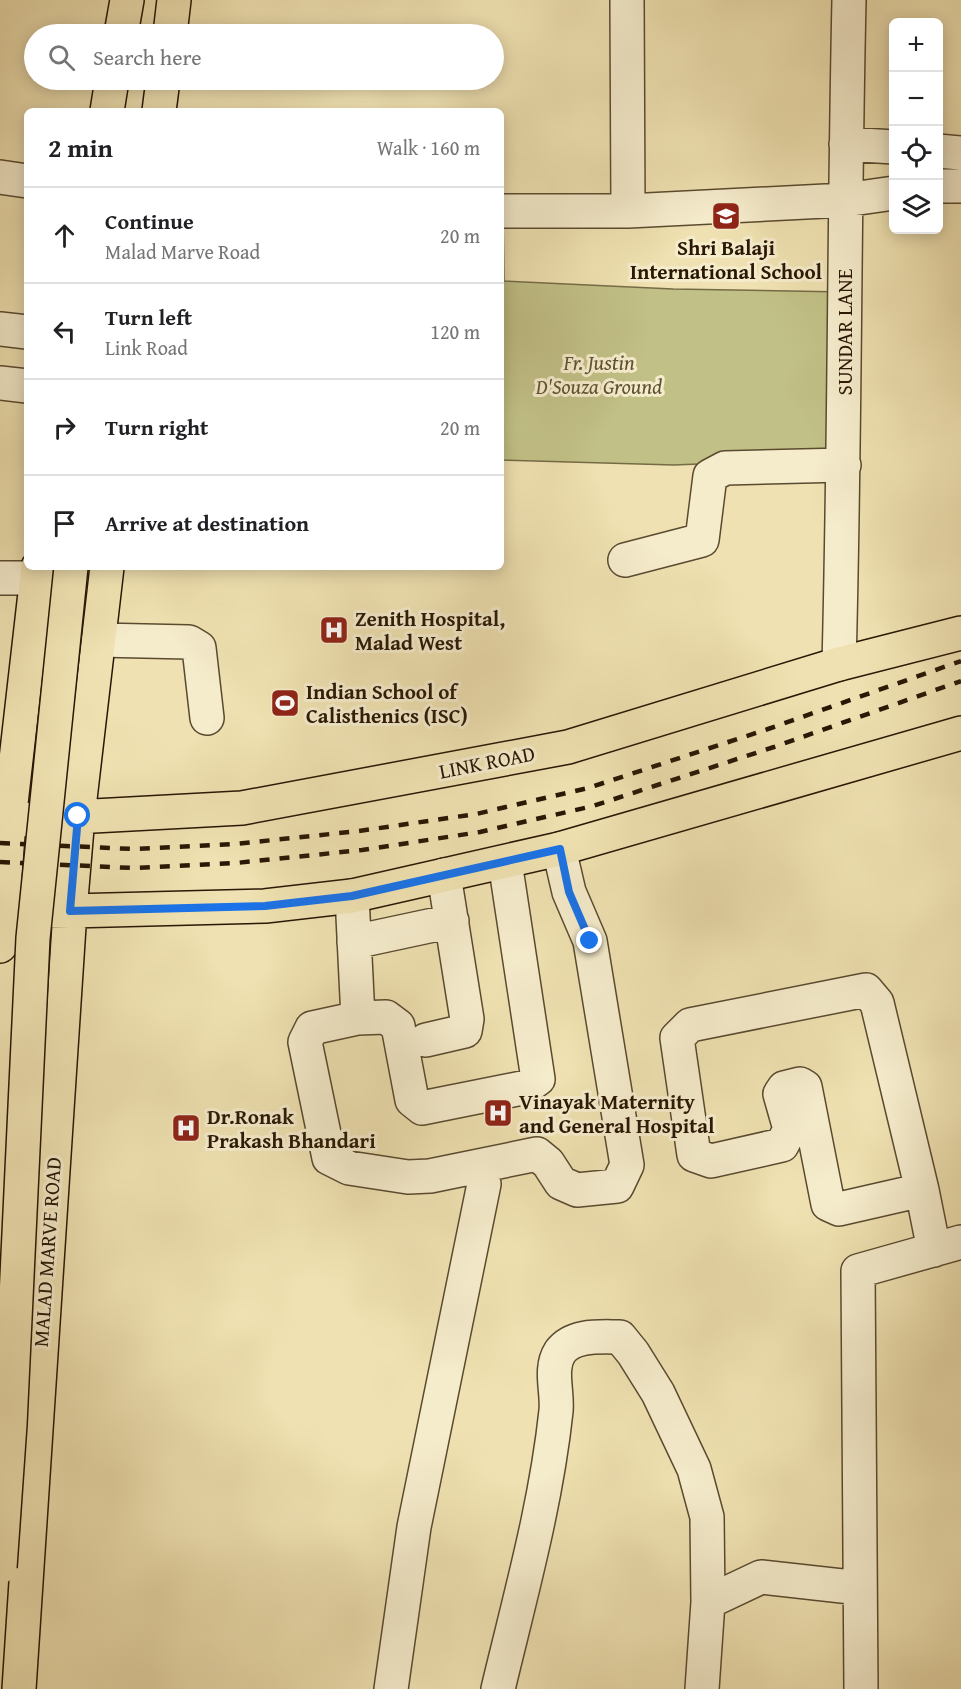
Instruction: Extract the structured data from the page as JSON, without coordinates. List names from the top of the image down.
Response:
{
  "streets": {
    "main road": ["LINK ROAD", "MALAD MARVE ROAD"],
    "street": ["SUNDAR LANE"]
  },
  "crossings": [
    ["SUNDAR LANE", "LINK ROAD"],
    ["LINK ROAD", "MALAD MARVE ROAD"]
  ],
  "parks": ["Fr. Justin D'Souza Ground"],
  "places": {
    "school or university": ["Shri Balaji International School"],
    "hospital": ["Zenith Hospital, Malad West", "Vinayak Maternity and General Hospital", "Dr.Ronak Prakash Bhandari"],
    "sports": ["Indian School of Calisthenics (ISC)"]
  },
  "page": {
    "map_buttons": ["+", "−"],
    "search": "Search here",
    "heading": ["2 min", "Walk · 160 m"],
    "list": [
      ["Continue", "Malad Marve Road", "20 m"],
      ["Turn left", "Link Road", "120 m"],
      ["Turn right", "20 m"],
      "Arrive at destination"
    ]
  }
}
